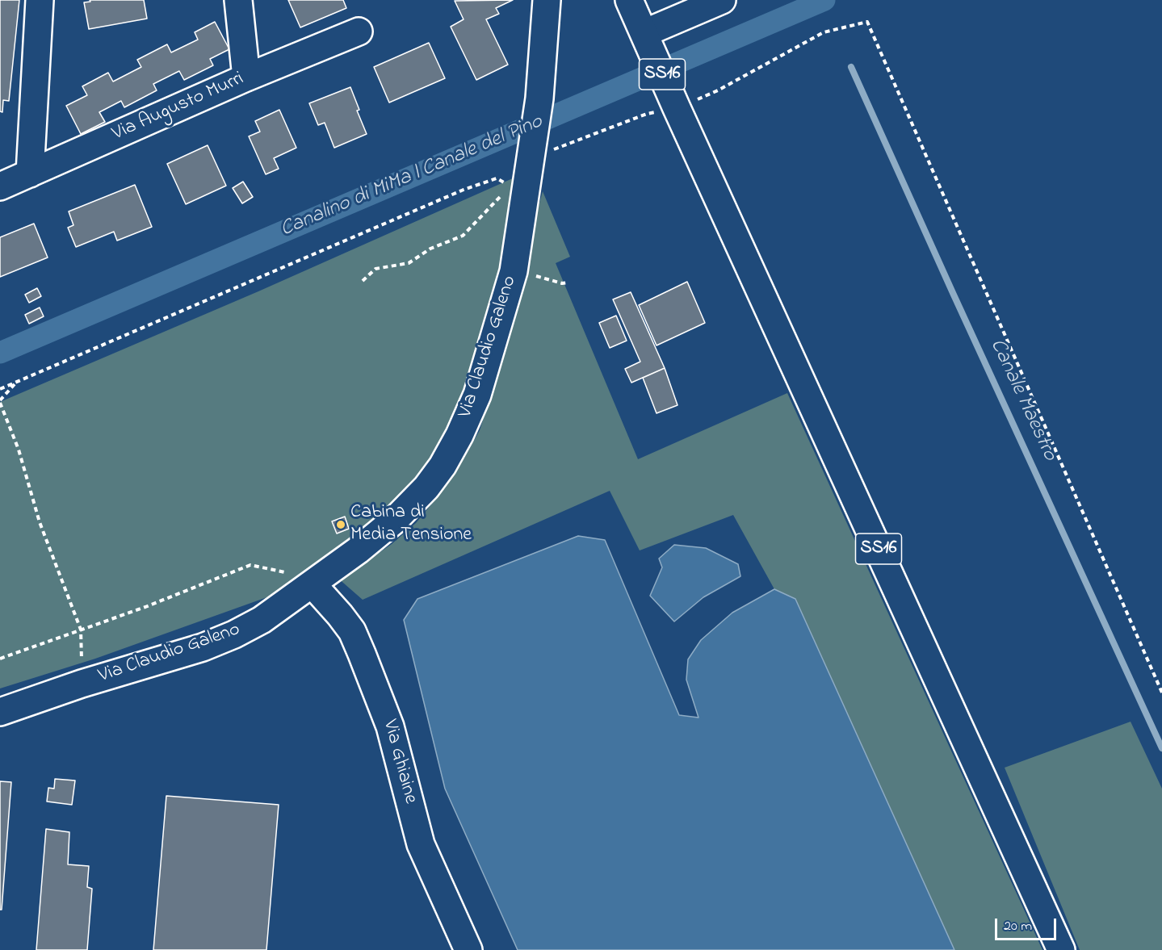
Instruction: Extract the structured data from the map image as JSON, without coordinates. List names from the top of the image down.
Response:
{
  "streets": {
    "street": [
      "SS16",
      "Via Augusto Murri",
      "Via Claudio Galeno",
      "Via Ghiaine"
    ]
  },
  "crossings": [
    ["Via Claudio Galeno", "Via Ghiaine"]
  ],
  "water": ["Canalino di MiMa | Canale del Pino", "Canale Maestro"],
  "places": ["Cabina di Media Tensione"],
  "scale_bar": "20 m"
}
